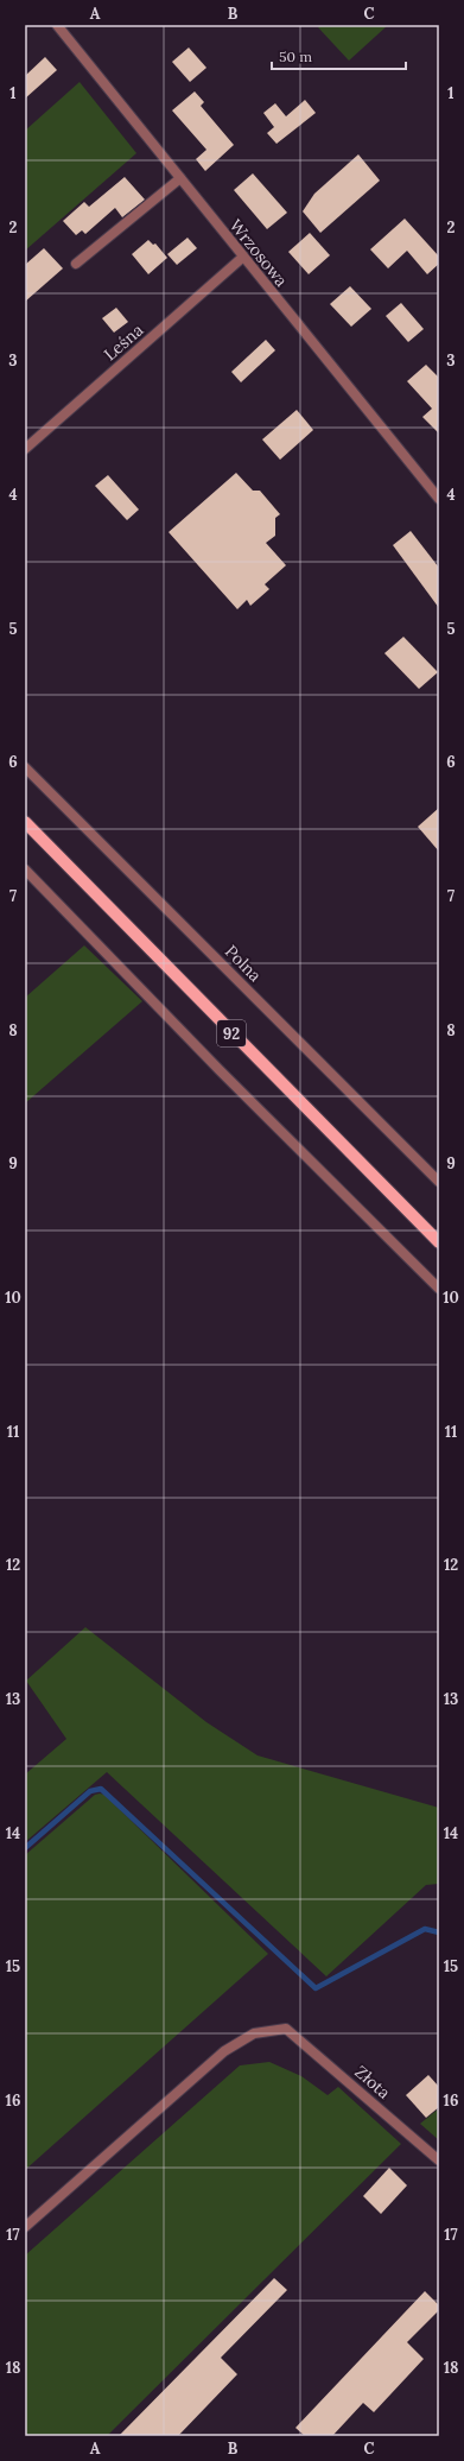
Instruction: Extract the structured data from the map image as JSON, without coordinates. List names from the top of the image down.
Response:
{
  "streets": {
    "main road": ["92"],
    "street": [
      "Wrzosowa",
      "Leśna",
      "Polna",
      "Złota"
    ]
  },
  "crossings": [
    ["Wrzosowa", "Leśna"]
  ],
  "scale_bar": "50 m",
  "grid": {
    "columns": ["A", "B", "C"],
    "rows": [
      "1",
      "2",
      "3",
      "4",
      "5",
      "6",
      "7",
      "8",
      "9",
      "10",
      "11",
      "12",
      "13",
      "14",
      "15",
      "16",
      "17",
      "18"
    ]
  }
}
